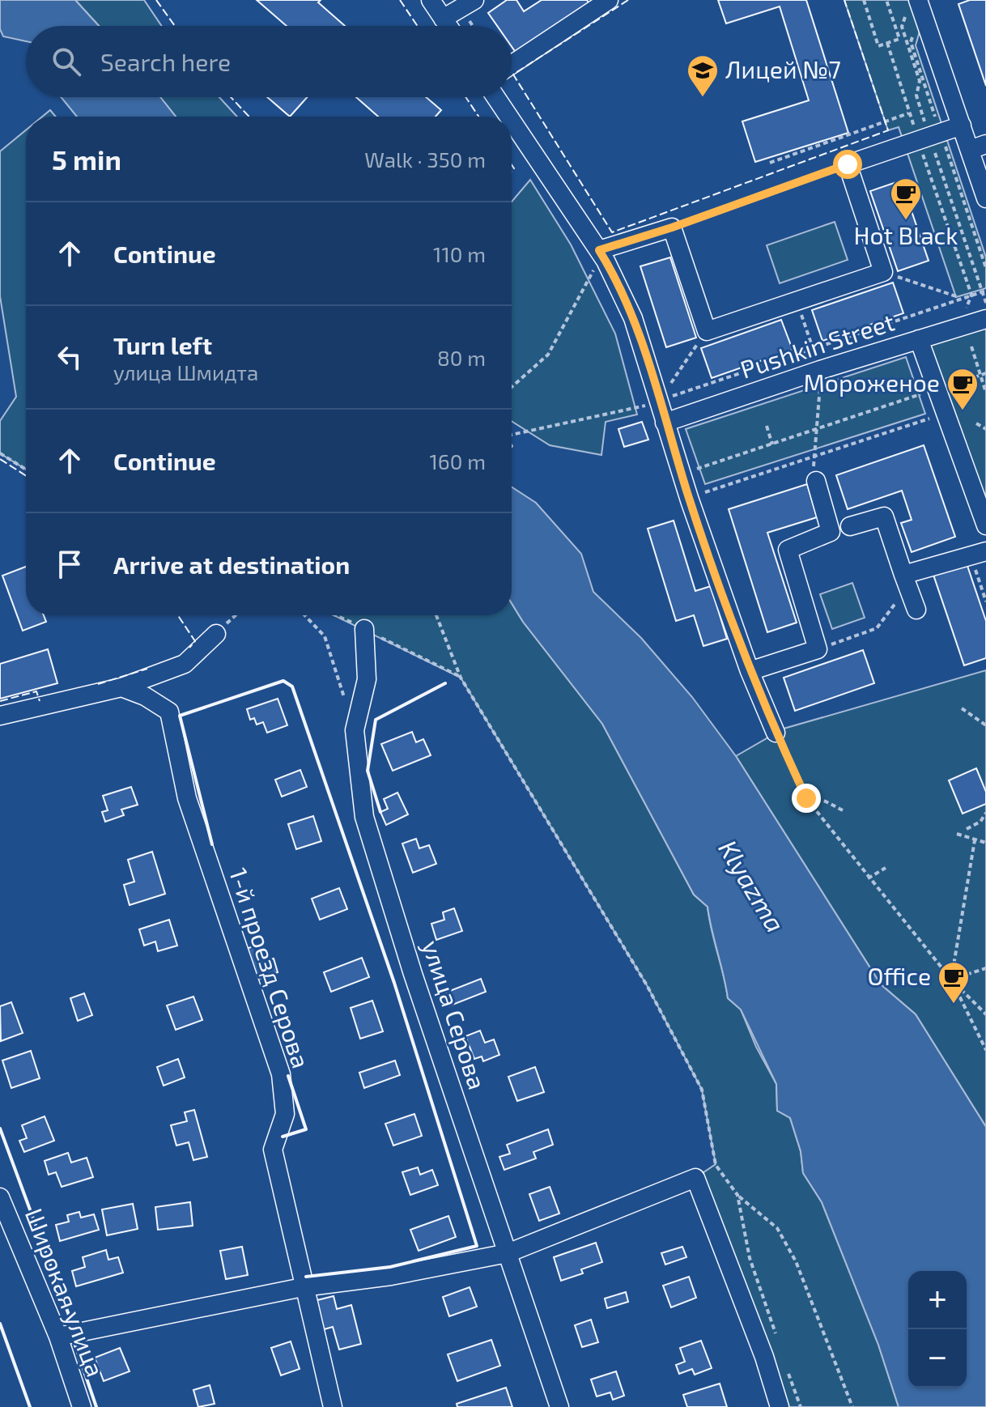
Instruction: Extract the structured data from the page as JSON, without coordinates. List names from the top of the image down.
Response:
{
  "streets": {
    "street": [
      "Pushkin Street",
      "1-й проезд Серова",
      "улица Серова",
      "Широкая улица"
    ]
  },
  "water": ["Klyazma"],
  "places": {
    "school or university": ["Лицей №7"],
    "cafe": ["Hot Black", "Мороженое", "Office"]
  },
  "page": {
    "search": "Search here",
    "heading": ["5 min", "Walk · 350 m"],
    "list": [
      ["Continue", "110 m"],
      ["Turn left", "улица Шмидта", "80 m"],
      ["Continue", "160 m"],
      "Arrive at destination"
    ],
    "map_buttons": ["+", "−"]
  }
}
